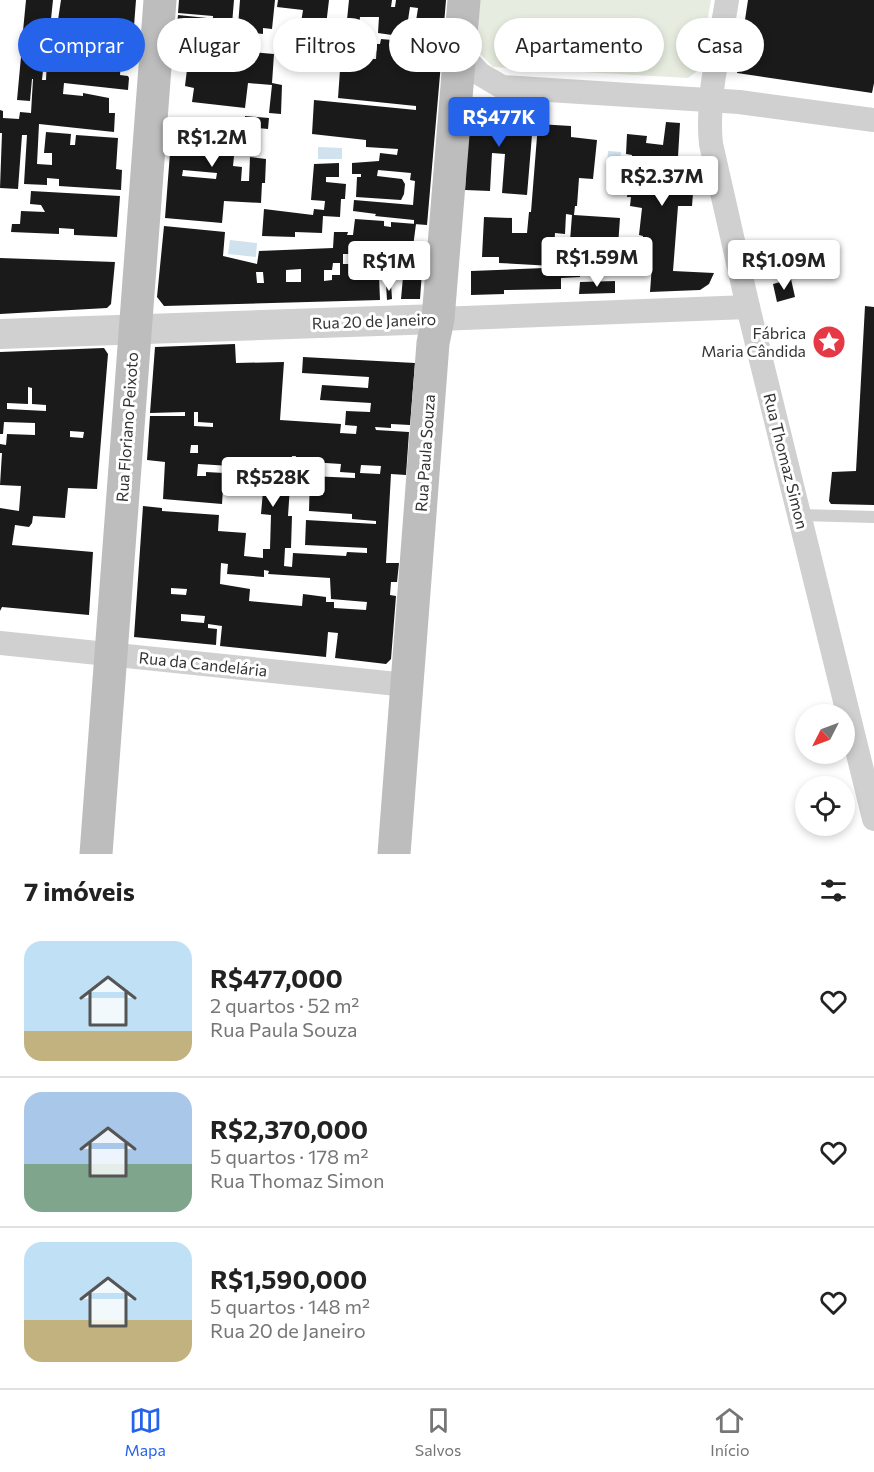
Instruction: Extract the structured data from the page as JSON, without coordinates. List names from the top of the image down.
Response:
{
  "streets": {
    "main road": ["Rua Floriano Peixoto", "Rua Paula Souza"],
    "street": ["Rua 20 de Janeiro", "Rua Thomaz Simon", "Rua da Candelária"]
  },
  "crossings": [
    ["Rua 20 de Janeiro", "Rua Floriano Peixoto"],
    ["Rua 20 de Janeiro", "Rua Paula Souza"],
    ["Rua 20 de Janeiro", "Rua Thomaz Simon"],
    ["Rua Floriano Peixoto", "Rua da Candelária"],
    ["Rua Paula Souza", "Rua da Candelária"]
  ],
  "places": {
    "place": ["Fábrica Maria Cândida"]
  },
  "north": "bottom left",
  "page": {
    "chip": [
      "Comprar",
      "Alugar",
      "Filtros",
      "Novo",
      "Apartamento",
      "Casa"
    ],
    "price": [
      "R$477K",
      "R$1.2M",
      "R$2.37M",
      "R$1.59M",
      "R$1.09M",
      "R$1M",
      "R$528K"
    ],
    "heading": "7 imóveis",
    "list": [
      {
        "name": "R$477,000",
        "note": "2 quartos · 52 m² · Rua Paula Souza"
      },
      {
        "name": "R$2,370,000",
        "note": "5 quartos · 178 m² · Rua Thomaz Simon"
      },
      {
        "name": "R$1,590,000",
        "note": "5 quartos · 148 m² · Rua 20 de Janeiro"
      }
    ],
    "tabs": ["Mapa", "Salvos", "Início"]
  }
}
